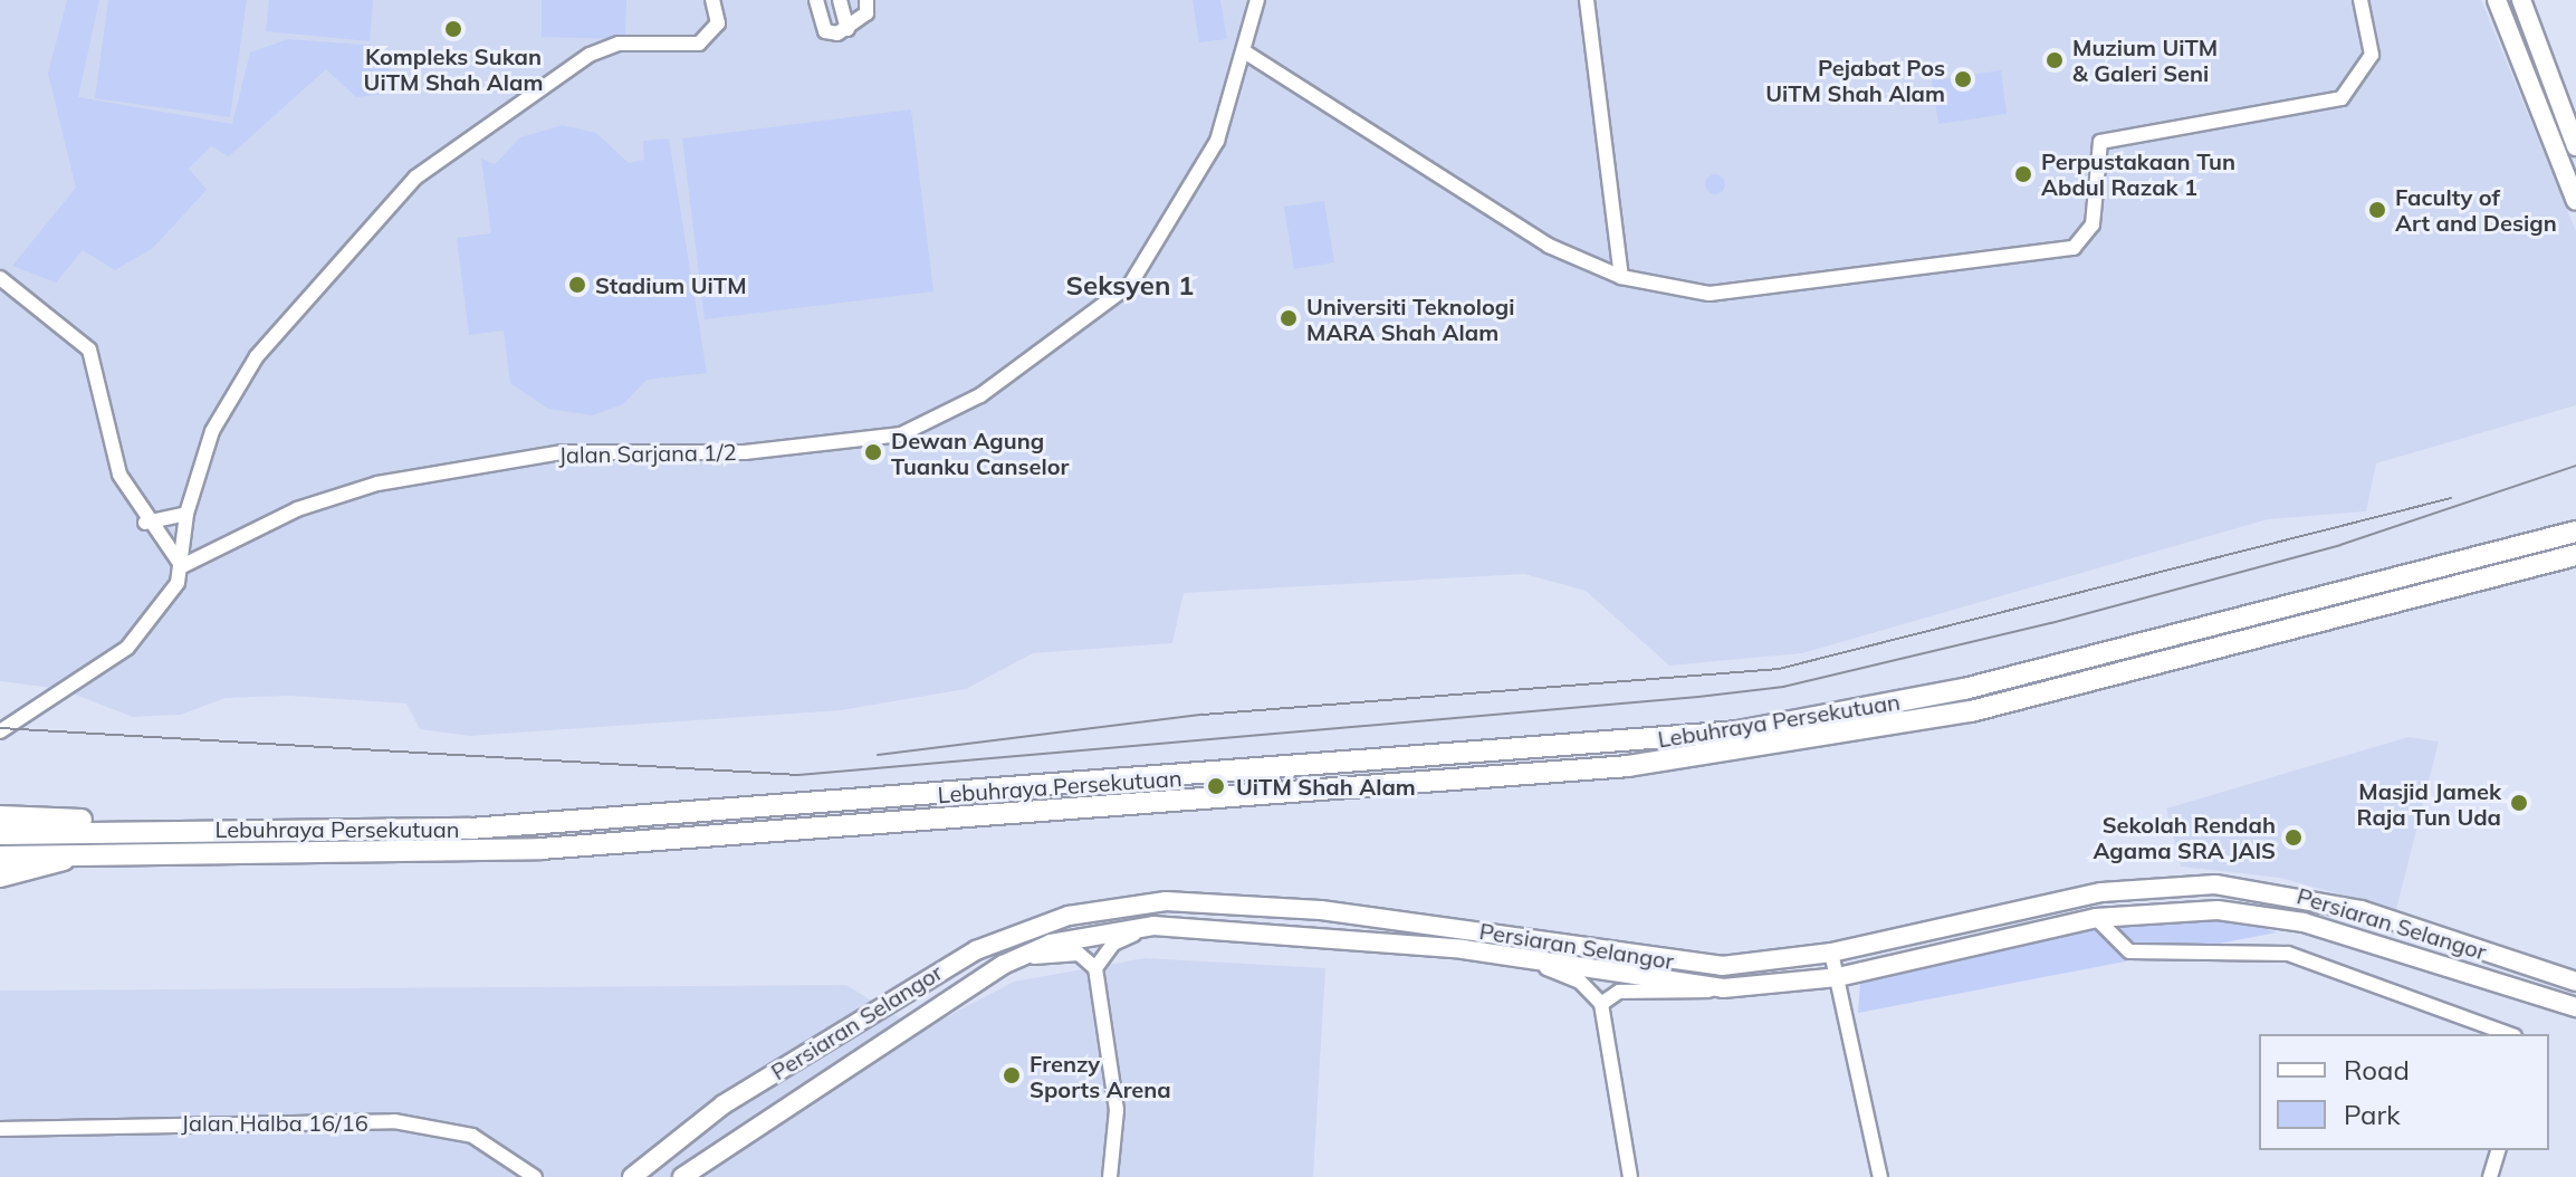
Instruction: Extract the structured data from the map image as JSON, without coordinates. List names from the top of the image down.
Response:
{
  "streets": {
    "highway": ["Lebuhraya Persekutuan"],
    "main road": ["Persiaran Selangor"],
    "street": ["Jalan Sarjana 1/2", "Jalan Halba 16/16"]
  },
  "districts": ["Seksyen 1"],
  "places": [
    "Kompleks Sukan UiTM Shah Alam",
    "Muzium UiTM & Galeri Seni",
    "Pejabat Pos UiTM Shah Alam",
    "Perpustakaan Tun Abdul Razak 1",
    "Faculty of Art and Design",
    "Stadium UiTM",
    "Universiti Teknologi MARA Shah Alam",
    "Dewan Agung Tuanku Canselor",
    "UiTM Shah Alam",
    "Masjid Jamek Raja Tun Uda",
    "Sekolah Rendah Agama SRA JAIS",
    "Frenzy Sports Arena"
  ],
  "legend": ["Road", "Park"]
}
